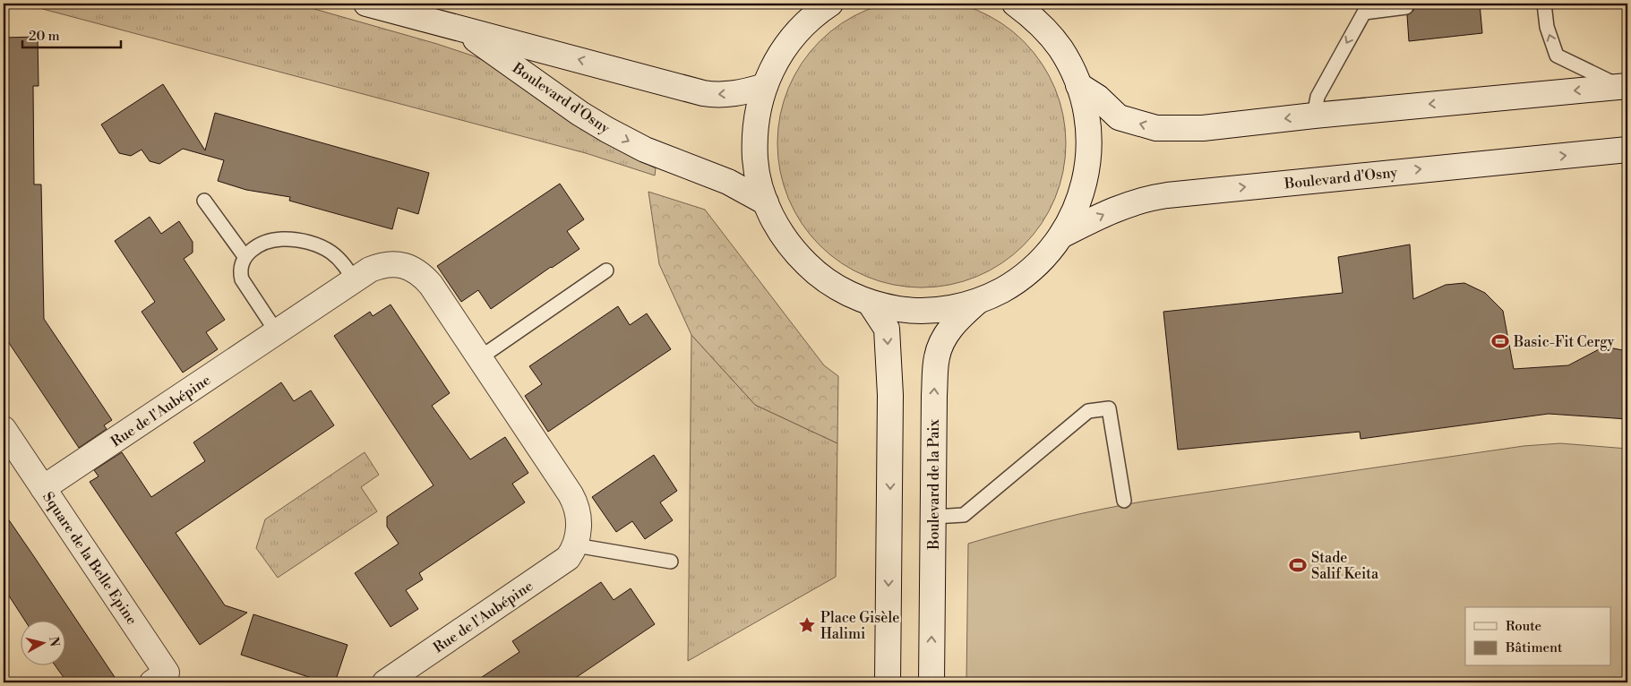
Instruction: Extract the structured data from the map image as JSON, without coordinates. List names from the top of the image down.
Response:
{
  "streets": {
    "main road": [
      "Boulevard d'Osny",
      "Rue de l'Aubépine",
      "Boulevard de la Paix",
      "Square de la Belle Epine"
    ]
  },
  "crossings": [
    ["Rue de l'Aubépine", "Square de la Belle Epine"]
  ],
  "places": {
    "sports": ["Basic-Fit Cergy", "Stade Salif Keita"],
    "place": ["Place Gisèle Halimi"]
  },
  "legend": ["Route", "Bâtiment"],
  "scale_bar": "20 m",
  "north": "right"
}
